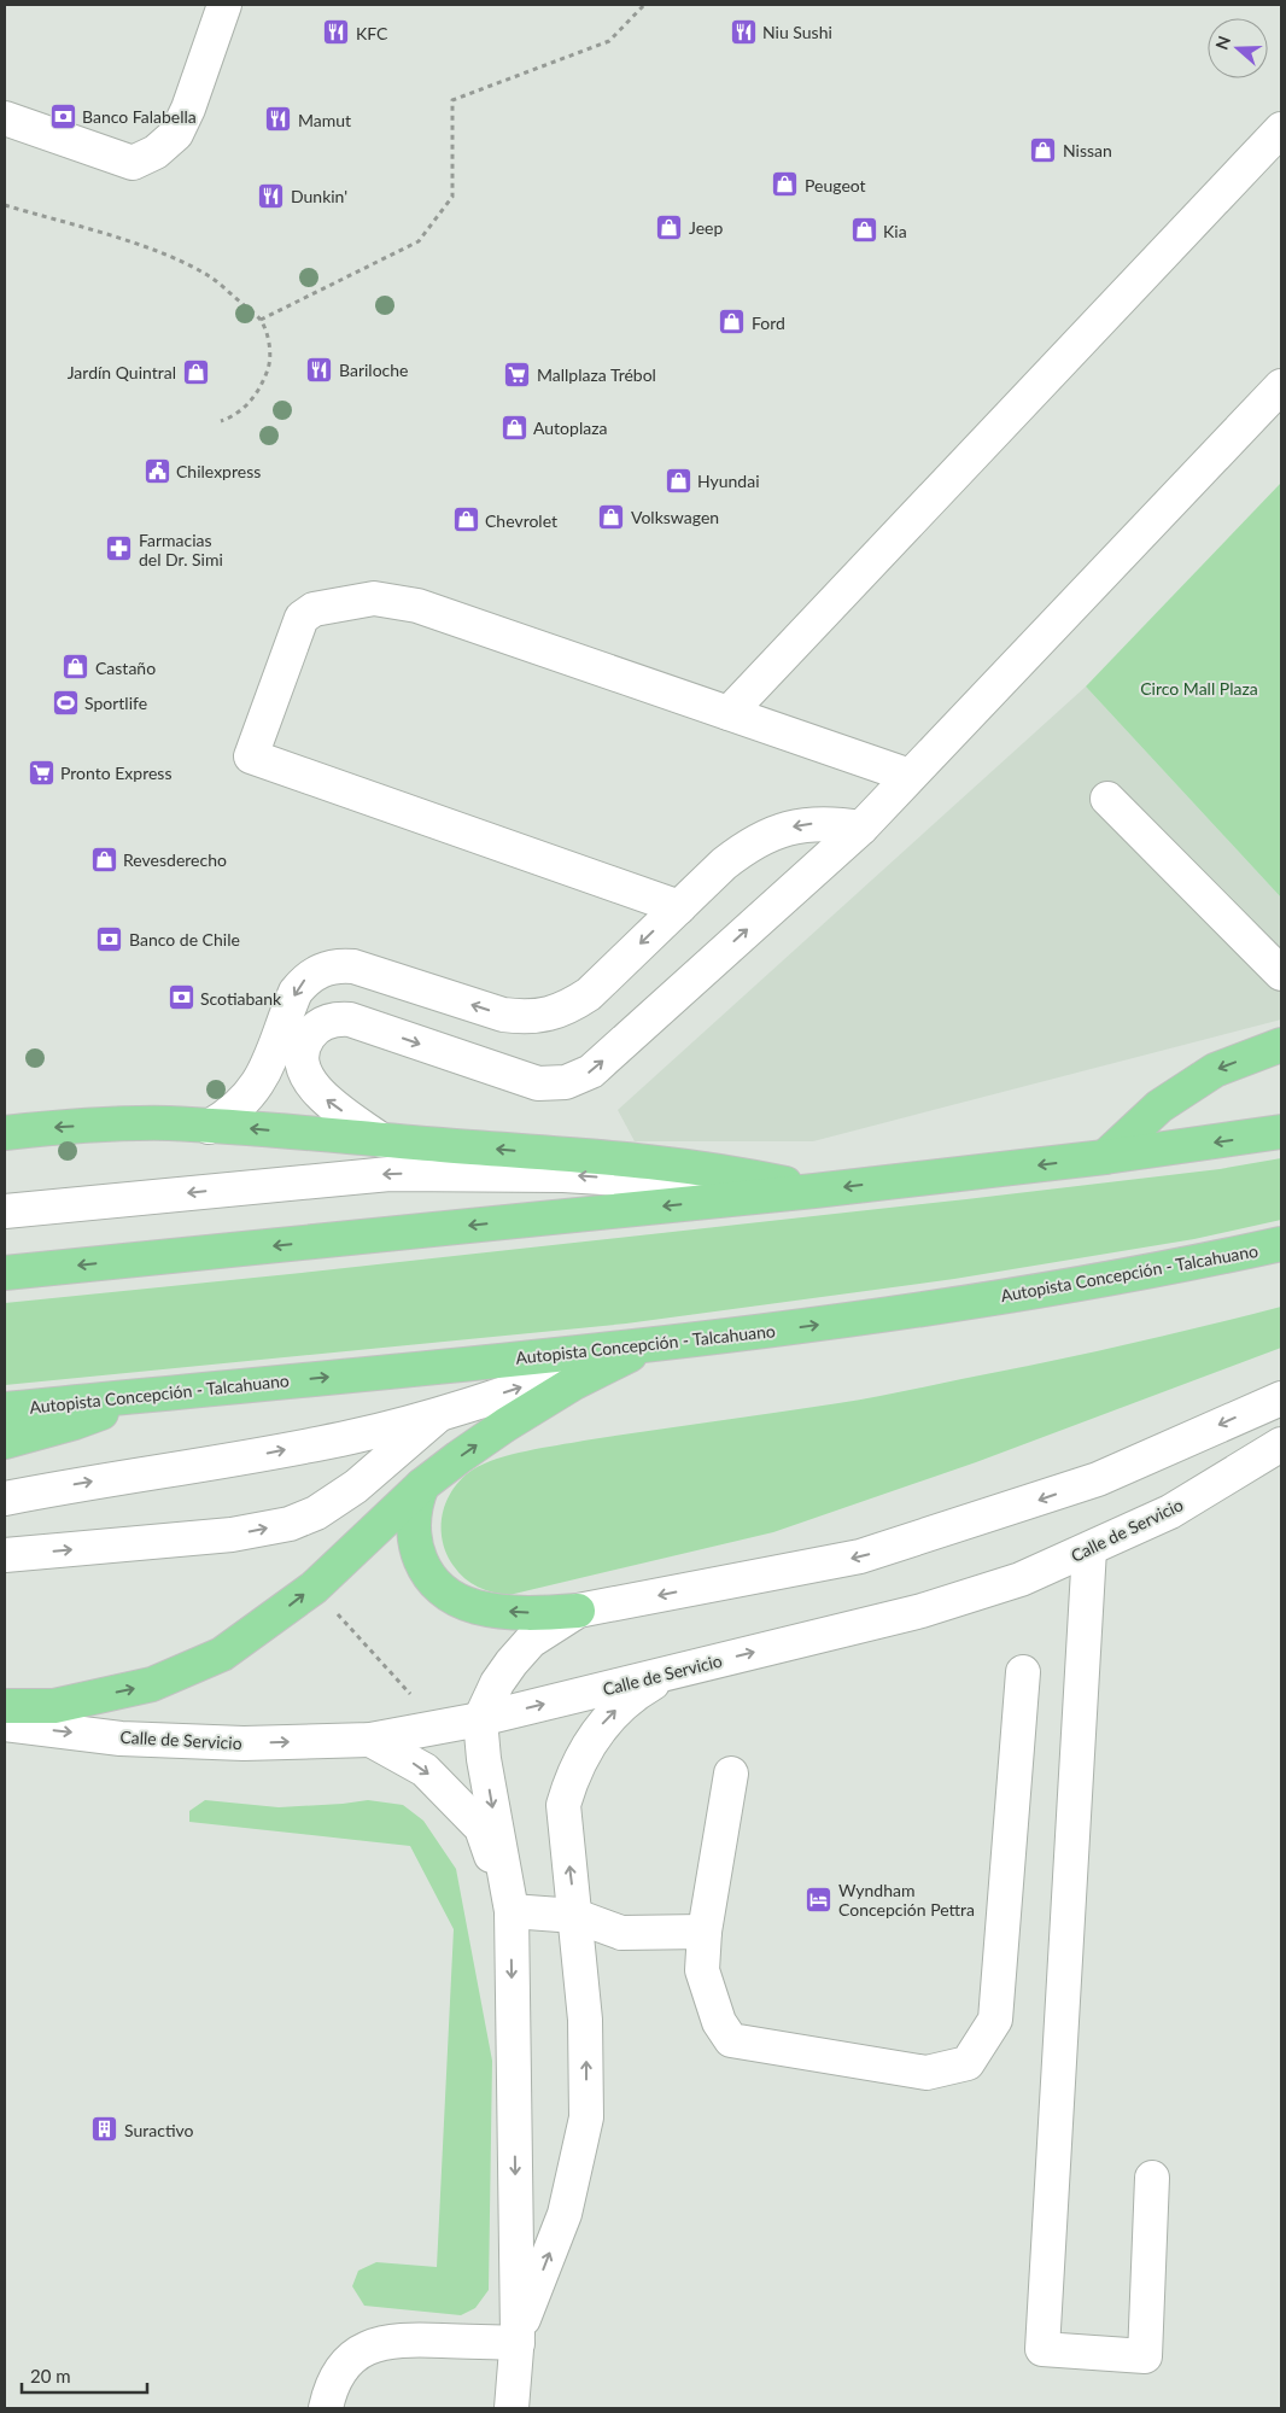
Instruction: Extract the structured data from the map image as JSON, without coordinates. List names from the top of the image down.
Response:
{
  "streets": {
    "main road": ["Autopista Concepción - Talcahuano"],
    "street": ["Calle de Servicio"]
  },
  "parks": ["Circo Mall Plaza"],
  "places": {
    "restaurant": [
      "Niu Sushi",
      "KFC",
      "Mamut",
      "Dunkin'",
      "Bariloche"
    ],
    "bank": ["Banco Falabella", "Banco de Chile", "Scotiabank"],
    "shop": [
      "Nissan",
      "Peugeot",
      "Jeep",
      "Kia",
      "Ford",
      "Jardín Quintral",
      "Autoplaza",
      "Hyundai",
      "Volkswagen",
      "Chevrolet",
      "Castaño",
      "Revesderecho"
    ],
    "supermarket": ["Mallplaza Trébol", "Pronto Express"],
    "public building": ["Chilexpress"],
    "pharmacy": ["Farmacias del Dr. Simi"],
    "sports": ["Sportlife"],
    "hotel": ["Wyndham Concepción Pettra"],
    "building": ["Suractivo"]
  },
  "scale_bar": "20 m",
  "north": "left"
}
